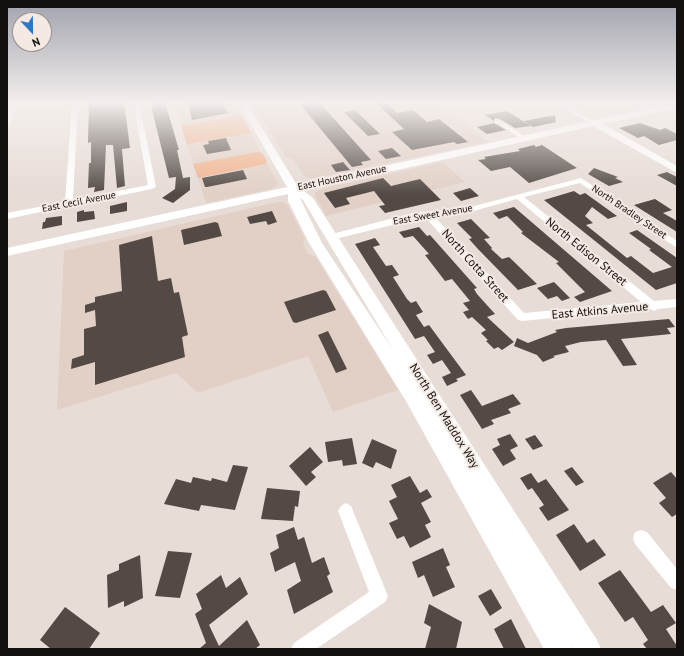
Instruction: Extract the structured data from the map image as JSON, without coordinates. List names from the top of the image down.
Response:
{
  "streets": {
    "main road": ["East Houston Avenue", "North Ben Maddox Way"],
    "street": [
      "East Cecil Avenue",
      "North Bradley Street",
      "East Sweet Avenue",
      "North Edison Street",
      "North Cotta Street",
      "East Atkins Avenue"
    ]
  },
  "crossings": [
    ["East Houston Avenue", "North Ben Maddox Way"],
    ["North Bradley Street", "East Sweet Avenue"],
    ["East Sweet Avenue", "North Edison Street"],
    ["East Sweet Avenue", "North Cotta Street"],
    ["East Sweet Avenue", "North Ben Maddox Way"],
    ["North Edison Street", "East Atkins Avenue"],
    ["North Cotta Street", "East Atkins Avenue"]
  ],
  "north": "bottom"
}
